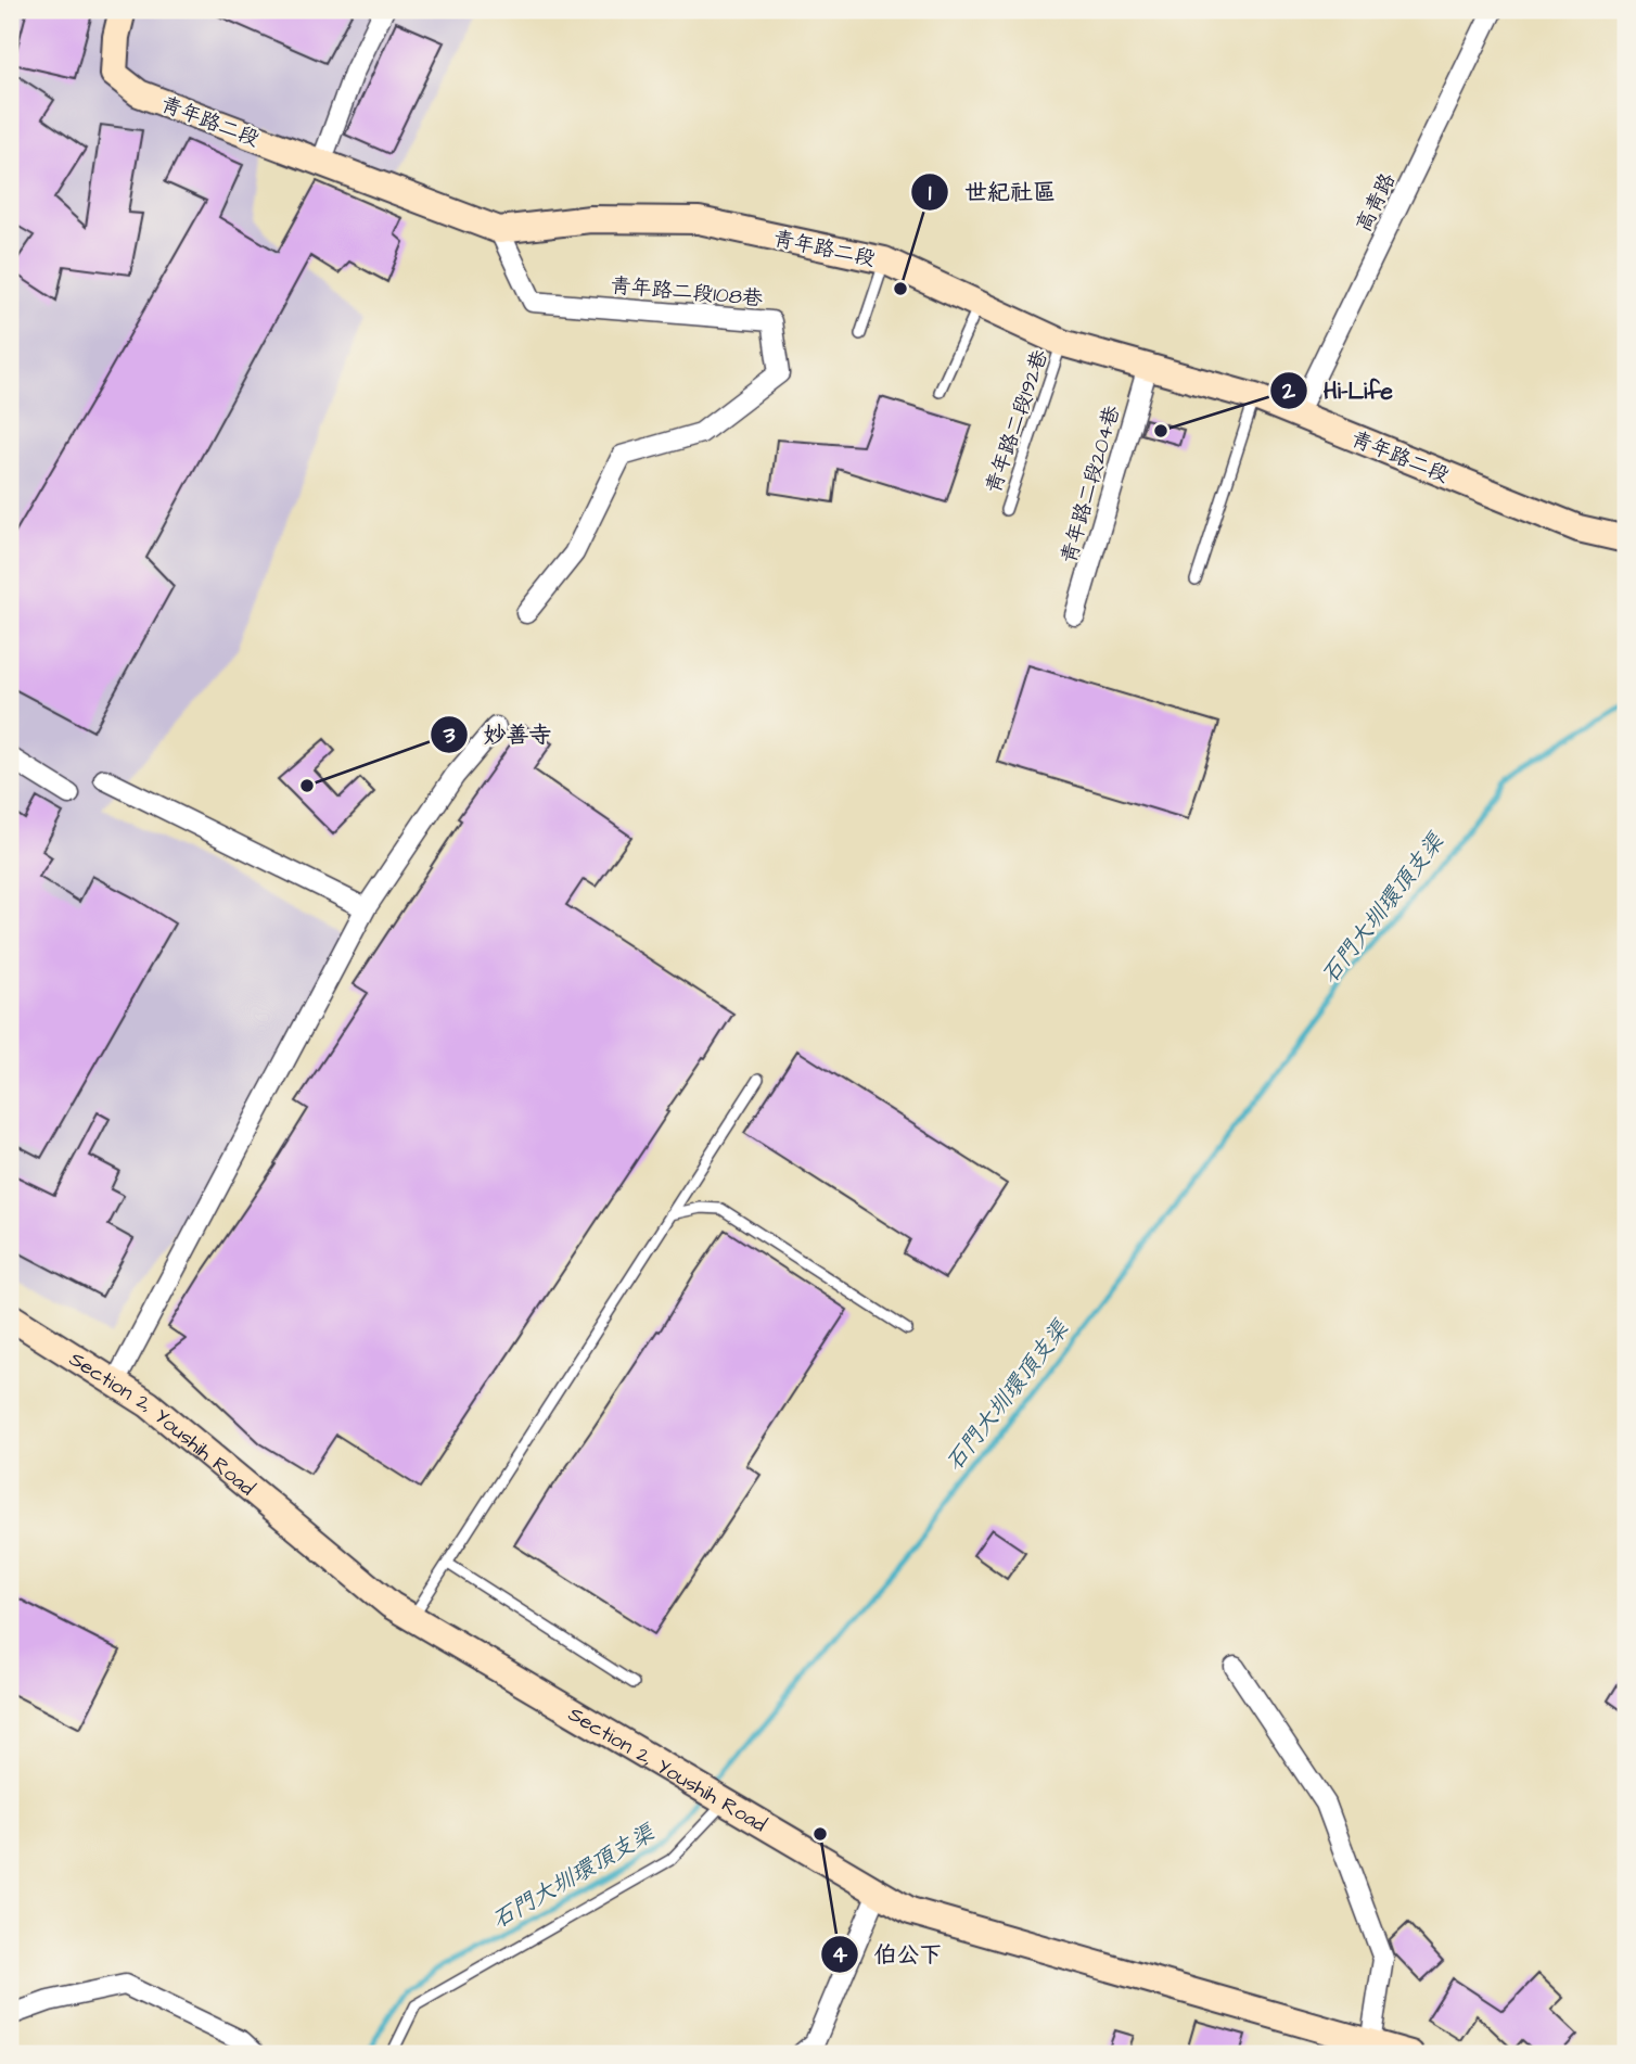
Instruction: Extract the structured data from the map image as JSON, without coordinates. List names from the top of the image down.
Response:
{
  "streets": {
    "street": [
      "青年路二段",
      "高青路",
      "青年路二段108巷",
      "青年路二段204巷",
      "Section 2, Youshih Road"
    ],
    "lane": ["青年路二段192巷"]
  },
  "crossings": [
    ["青年路二段", "高青路"],
    ["青年路二段", "青年路二段108巷"],
    ["青年路二段", "青年路二段192巷"],
    ["青年路二段", "青年路二段204巷"]
  ],
  "water": ["石門大圳環頂支渠"],
  "places": [
    "世紀社區",
    "Hi-Life",
    "妙善寺",
    "伯公下"
  ]
}
